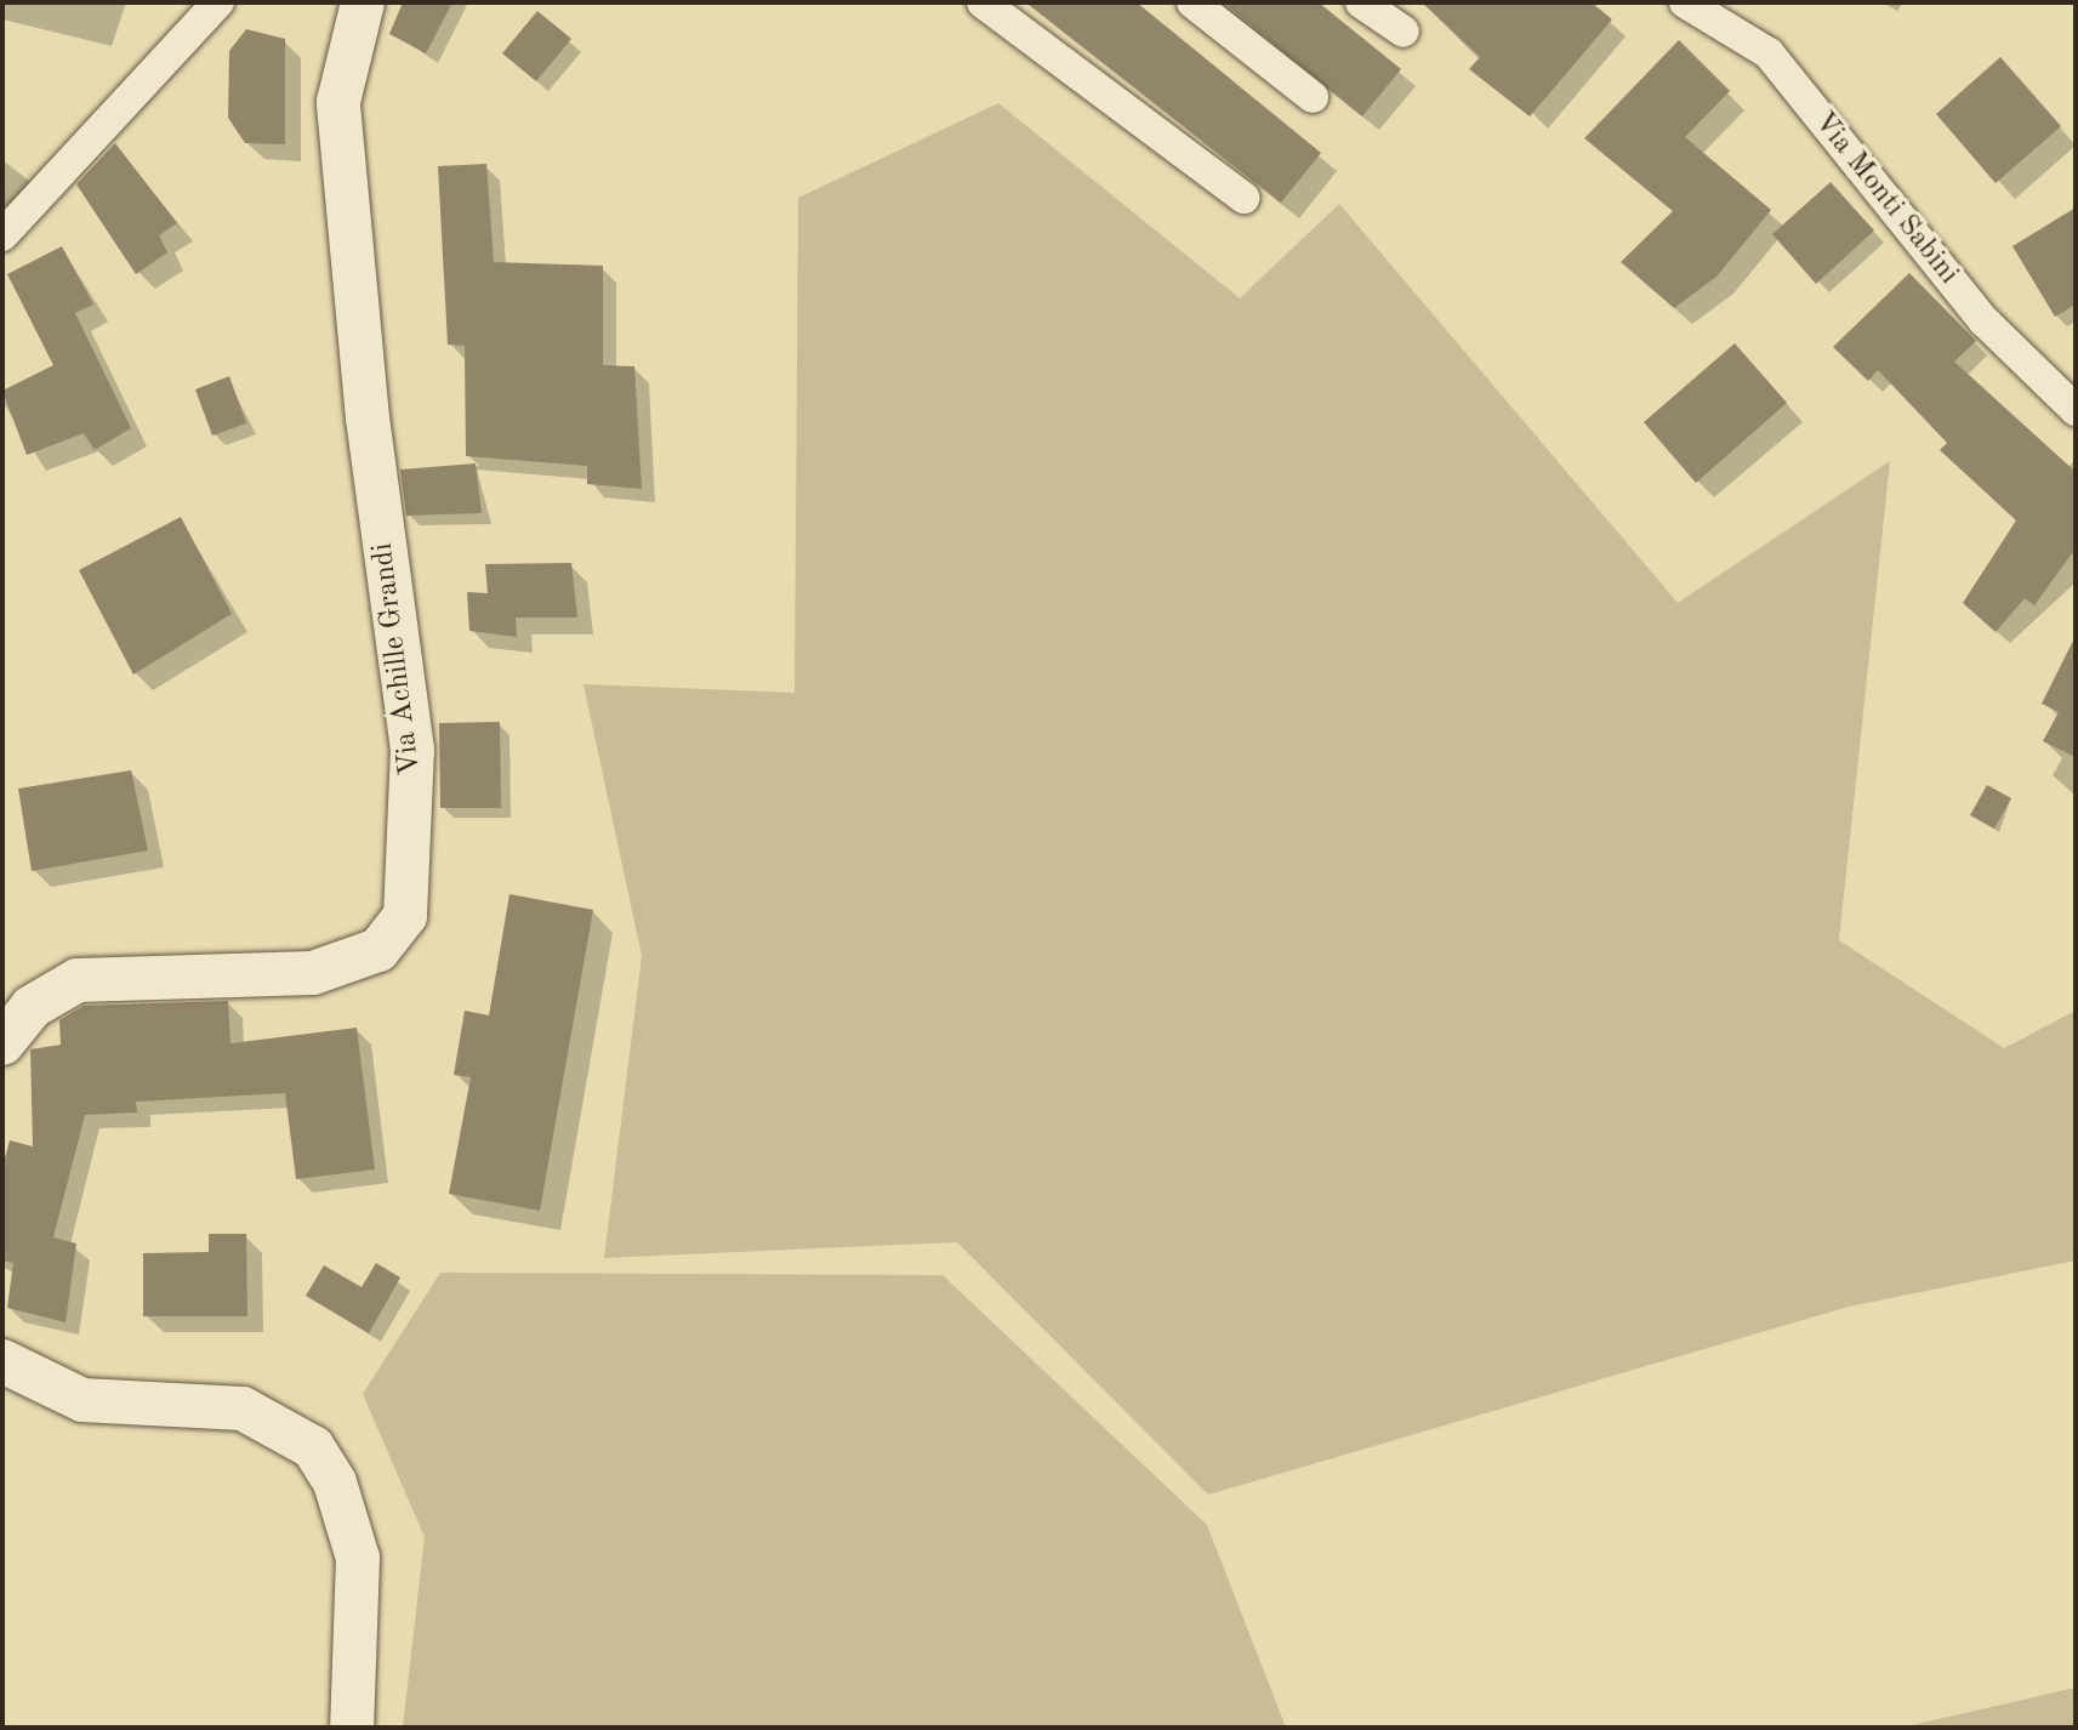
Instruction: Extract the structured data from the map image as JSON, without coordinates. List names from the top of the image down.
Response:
{
  "streets": {
    "main road": ["Via Achille Grandi"],
    "street": ["Via Monti Sabini"]
  }
}
